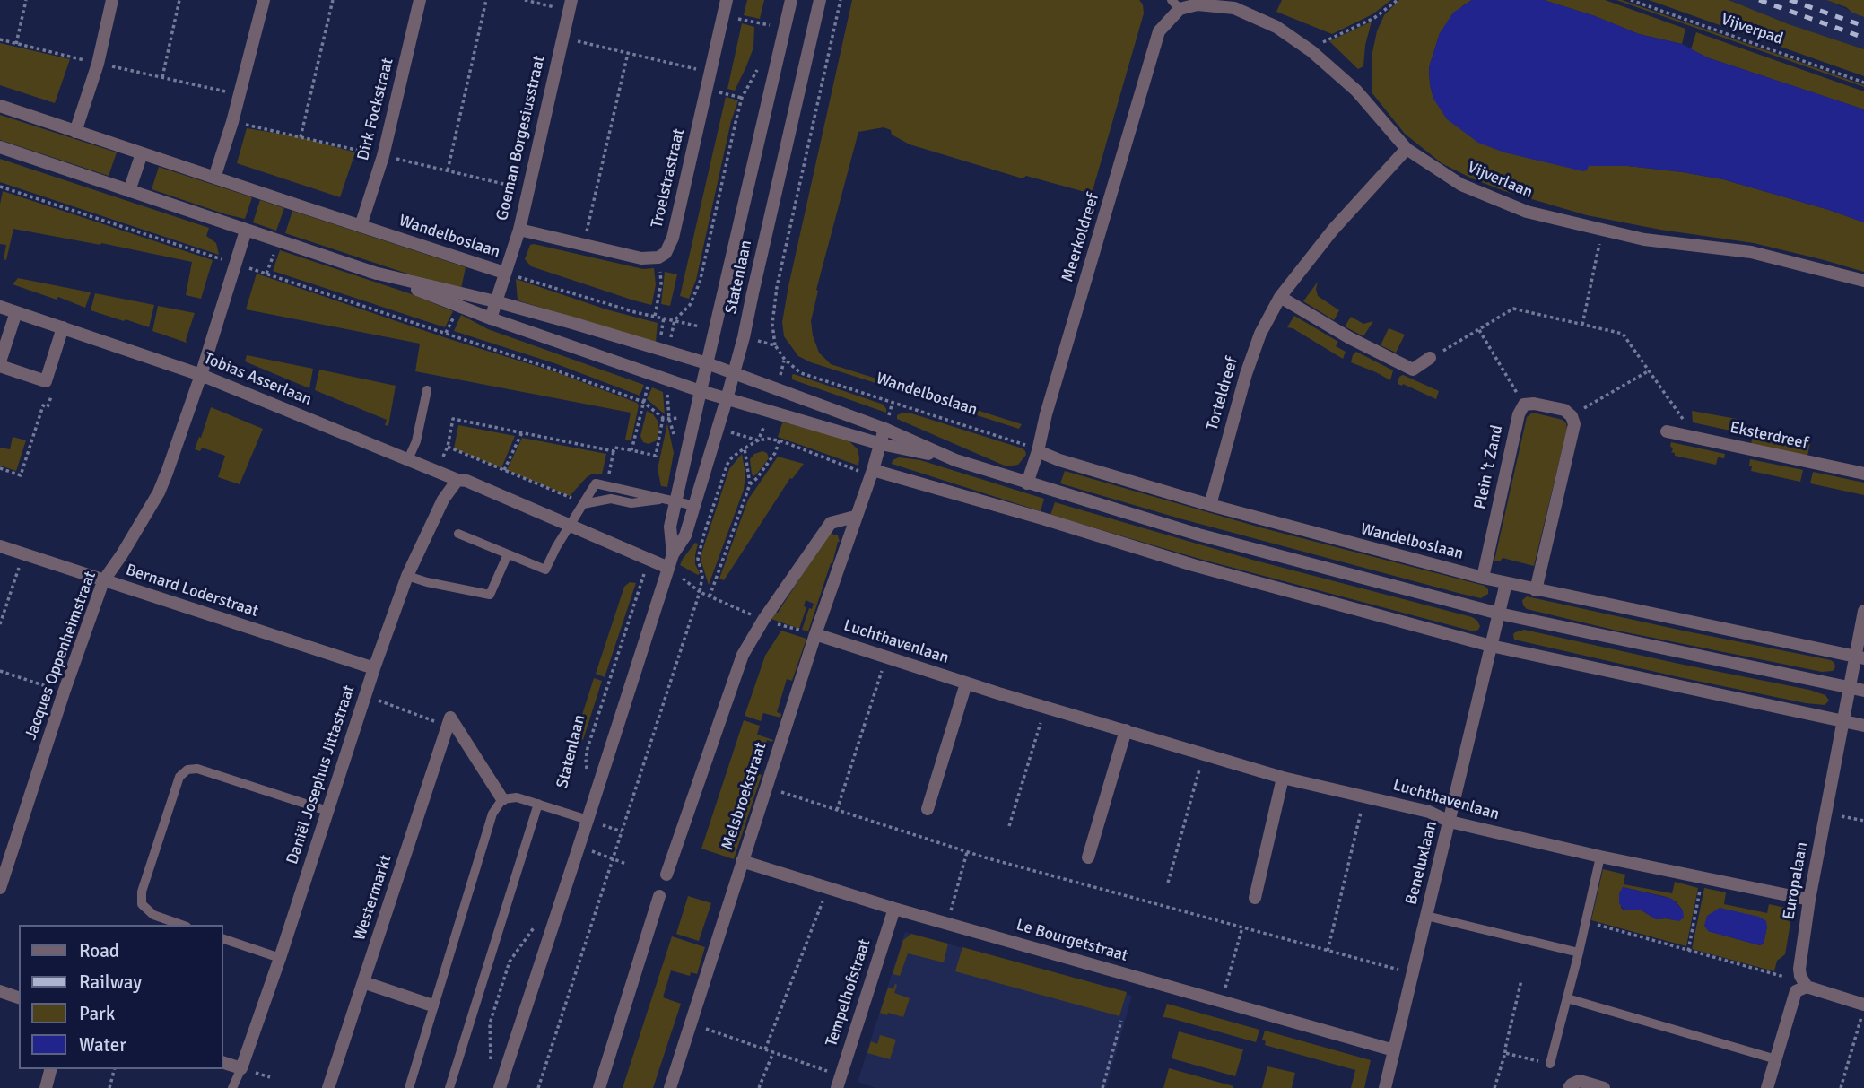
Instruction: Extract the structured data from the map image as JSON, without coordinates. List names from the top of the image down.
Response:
{
  "streets": {
    "street": [
      "Dirk Fockstraat",
      "Goeman Borgesiusstraat",
      "Troelstrastraat",
      "Vijverlaan",
      "Wandelboslaan",
      "Meerkoldreef",
      "Statenlaan",
      "Tobias Asserlaan",
      "Torteldreef",
      "Eksterdreef",
      "Plein 't Zand",
      "Bernard Loderstraat",
      "Luchthavenlaan",
      "Jacques Oppenheimstraat",
      "Daniël Josephus Jittastraat",
      "Melsbroekstraat",
      "Beneluxlaan",
      "Europalaan",
      "Westermarkt",
      "Le Bourgetstraat",
      "Tempelhofstraat"
    ],
    "path": ["Vijverpad"]
  },
  "crossings": [
    ["Dirk Fockstraat", "Wandelboslaan"],
    ["Goeman Borgesiusstraat", "Wandelboslaan"],
    ["Vijverlaan", "Meerkoldreef"],
    ["Vijverlaan", "Torteldreef"],
    ["Wandelboslaan", "Meerkoldreef"],
    ["Wandelboslaan", "Statenlaan"],
    ["Wandelboslaan", "Torteldreef"],
    ["Wandelboslaan", "Plein 't Zand"],
    ["Wandelboslaan", "Beneluxlaan"],
    ["Statenlaan", "Tobias Asserlaan"],
    ["Tobias Asserlaan", "Jacques Oppenheimstraat"],
    ["Tobias Asserlaan", "Daniël Josephus Jittastraat"],
    ["Bernard Loderstraat", "Jacques Oppenheimstraat"],
    ["Bernard Loderstraat", "Daniël Josephus Jittastraat"],
    ["Luchthavenlaan", "Melsbroekstraat"],
    ["Luchthavenlaan", "Beneluxlaan"],
    ["Luchthavenlaan", "Europalaan"],
    ["Melsbroekstraat", "Le Bourgetstraat"],
    ["Beneluxlaan", "Le Bourgetstraat"],
    ["Le Bourgetstraat", "Tempelhofstraat"]
  ],
  "legend": [
    "Road",
    "Railway",
    "Park",
    "Water"
  ]
}
